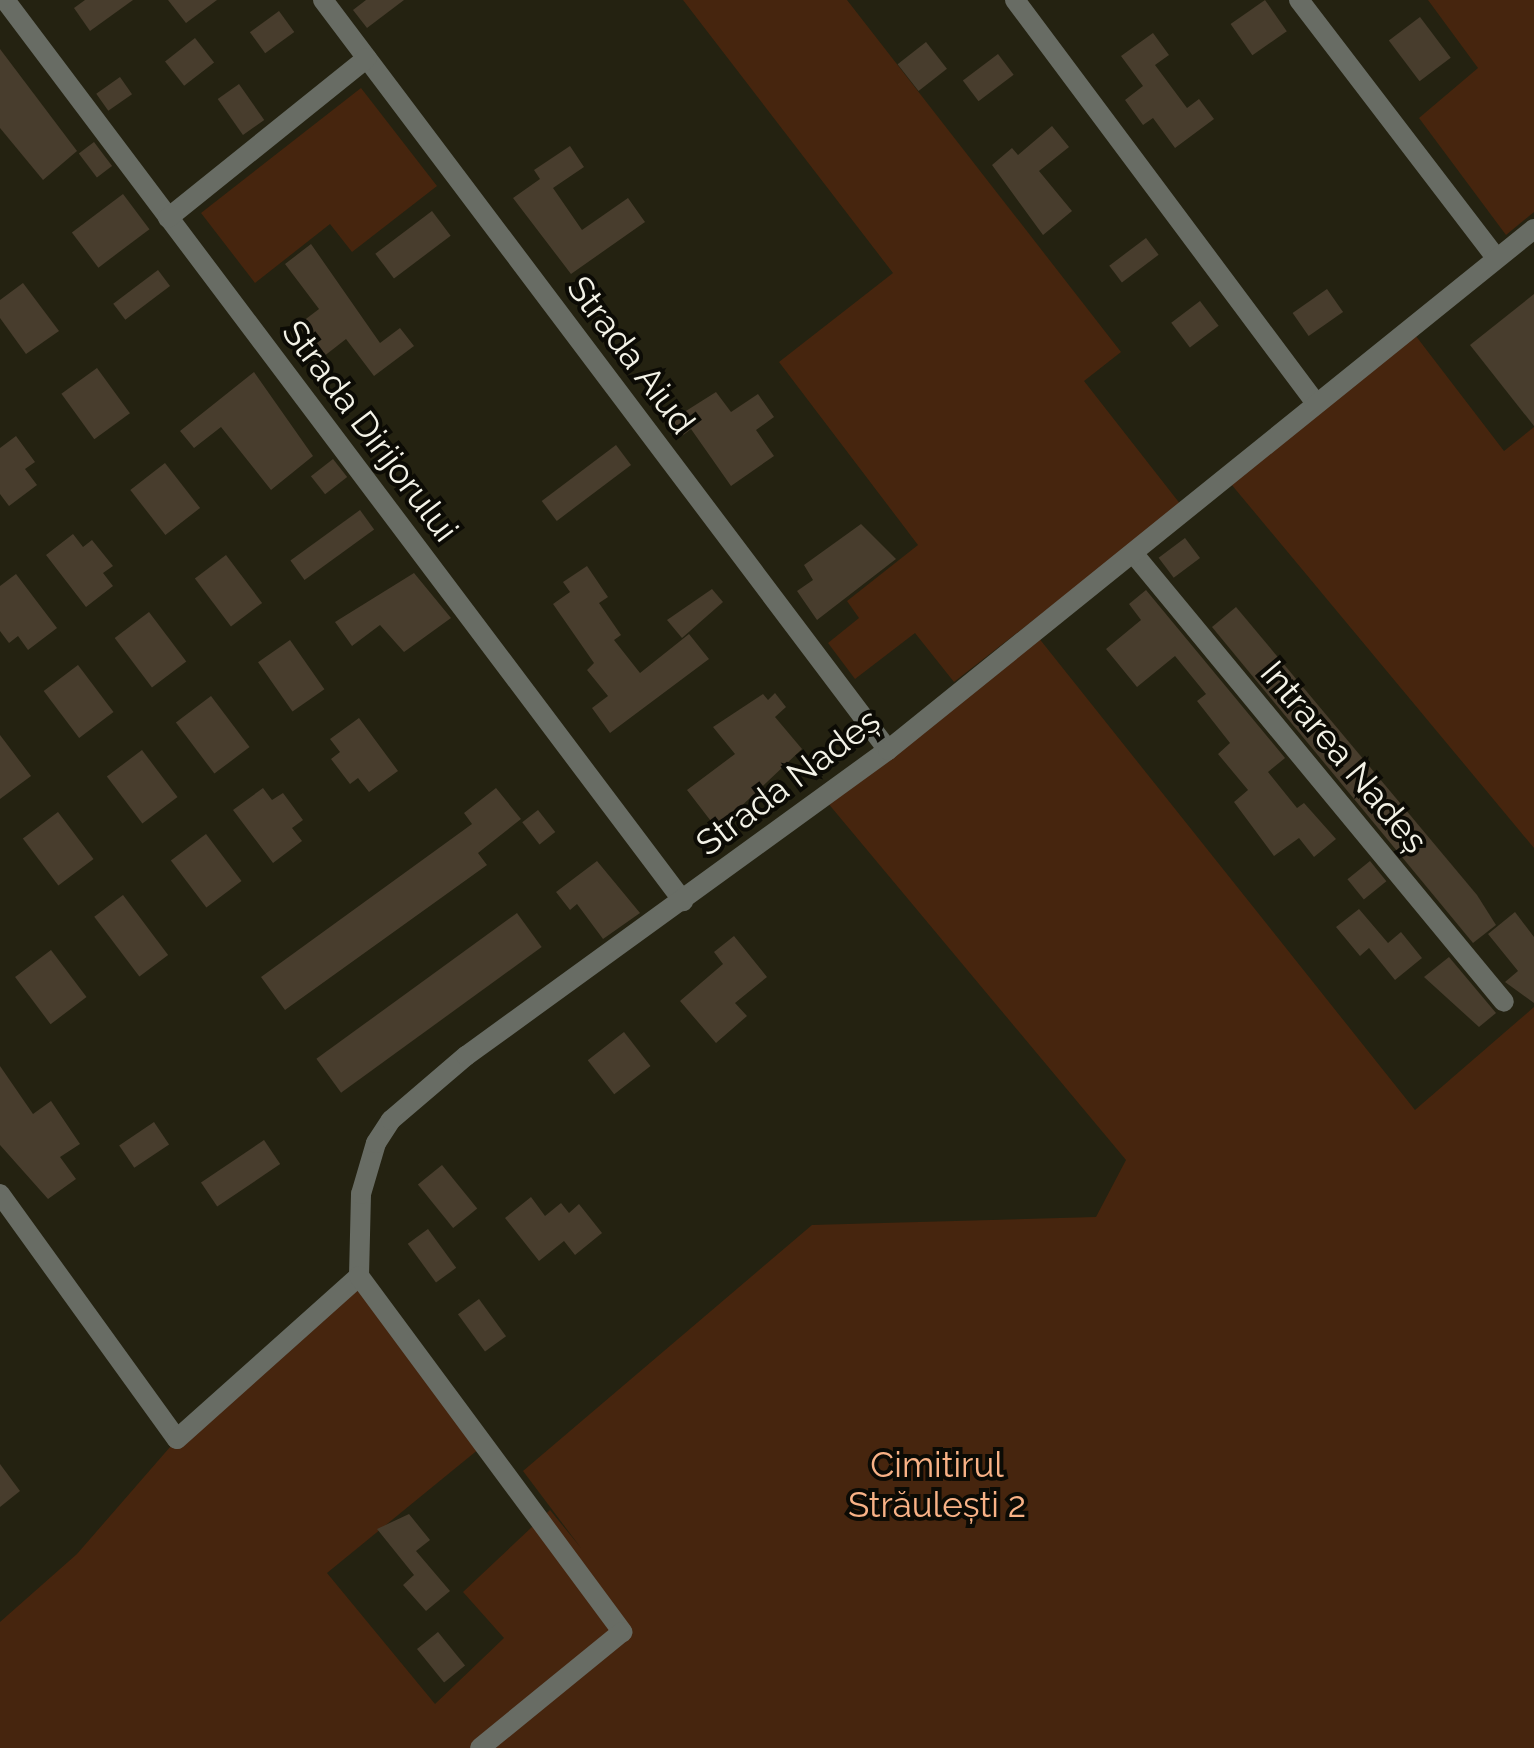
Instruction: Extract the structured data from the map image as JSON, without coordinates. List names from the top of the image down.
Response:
{
  "streets": {
    "street": [
      "Strada Aiud",
      "Strada Dirijorului",
      "Intrarea Nadeș",
      "Strada Nadeș"
    ]
  },
  "crossings": [
    ["Strada Aiud", "Strada Nadeș"],
    ["Strada Dirijorului", "Strada Nadeș"],
    ["Intrarea Nadeș", "Strada Nadeș"]
  ],
  "parks": ["Cimitirul Străulești 2"]
}
